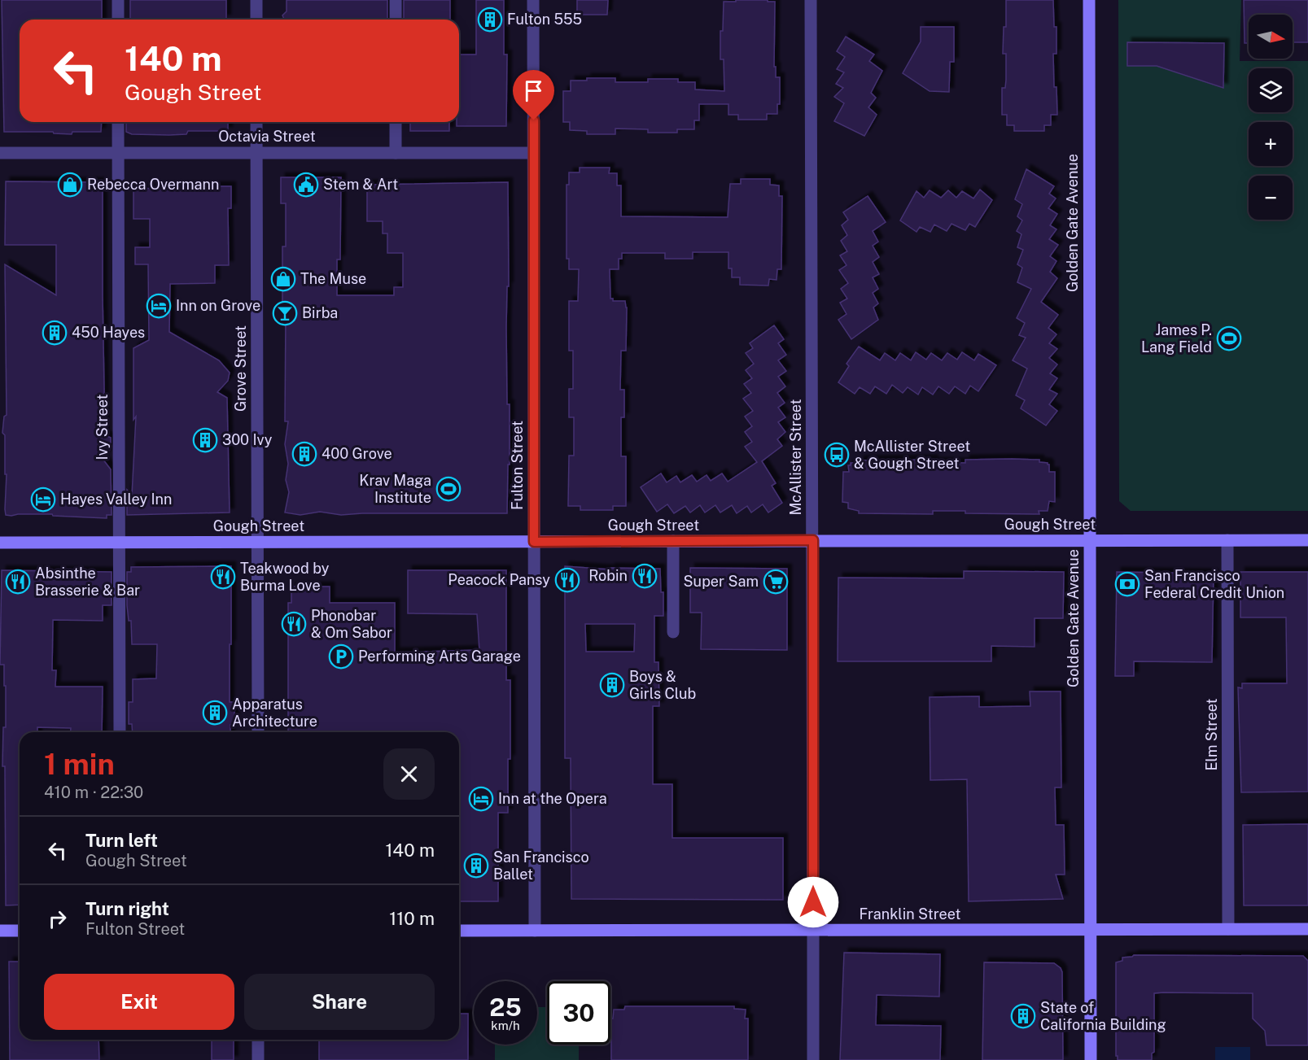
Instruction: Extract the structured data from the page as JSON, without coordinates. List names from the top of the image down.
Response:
{
  "streets": {
    "main road": ["Golden Gate Avenue", "Gough Street", "Franklin Street"],
    "street": [
      "Octavia Street",
      "Grove Street",
      "Ivy Street",
      "McAllister Street",
      "Fulton Street",
      "Elm Street"
    ]
  },
  "crossings": [
    ["Octavia Street", "Grove Street"],
    ["Octavia Street", "Ivy Street"],
    ["Octavia Street", "Fulton Street"],
    ["Golden Gate Avenue", "Gough Street"],
    ["Golden Gate Avenue", "Franklin Street"],
    ["Grove Street", "Gough Street"],
    ["Ivy Street", "Gough Street"],
    ["McAllister Street", "Gough Street"],
    ["McAllister Street", "Franklin Street"],
    ["Fulton Street", "Gough Street"],
    ["Fulton Street", "Franklin Street"],
    ["Gough Street", "Elm Street"],
    ["Elm Street", "Franklin Street"]
  ],
  "places": {
    "building": [
      "Fulton 555",
      "450 Hayes",
      "300 Ivy",
      "400 Grove",
      "Boys & Girls Club",
      "Apparatus Architecture",
      "San Francisco Ballet",
      "State of California Building"
    ],
    "shop": ["Rebecca Overmann", "The Muse"],
    "public building": ["Stem & Art"],
    "hotel": ["Inn on Grove", "Hayes Valley Inn", "Inn at the Opera"],
    "bar": ["Birba"],
    "sports": ["James P. Lang Field", "Krav Maga Institute"],
    "bus stop": ["McAllister Street & Gough Street"],
    "restaurant": [
      "Robin",
      "Teakwood by Burma Love",
      "Peacock Pansy",
      "Absinthe Brasserie & Bar",
      "Phonobar & Om Sabor"
    ],
    "supermarket": ["Super Sam"],
    "bank": ["San Francisco Federal Credit Union"],
    "parking": ["Performing Arts Garage"]
  },
  "north": "right",
  "page": {
    "map_buttons": ["+", "−"],
    "turn": ["140 m", "Gough Street"],
    "heading": ["1 min", "410 m · 22:30"],
    "list": [
      {
        "name": "Turn left",
        "note": "Gough Street",
        "value": "140 m"
      },
      {
        "name": "Turn right",
        "note": "Fulton Street",
        "value": "110 m"
      }
    ],
    "buttons": ["Exit", "Share"],
    "speed": "25 km/h",
    "limit": "30"
  }
}
